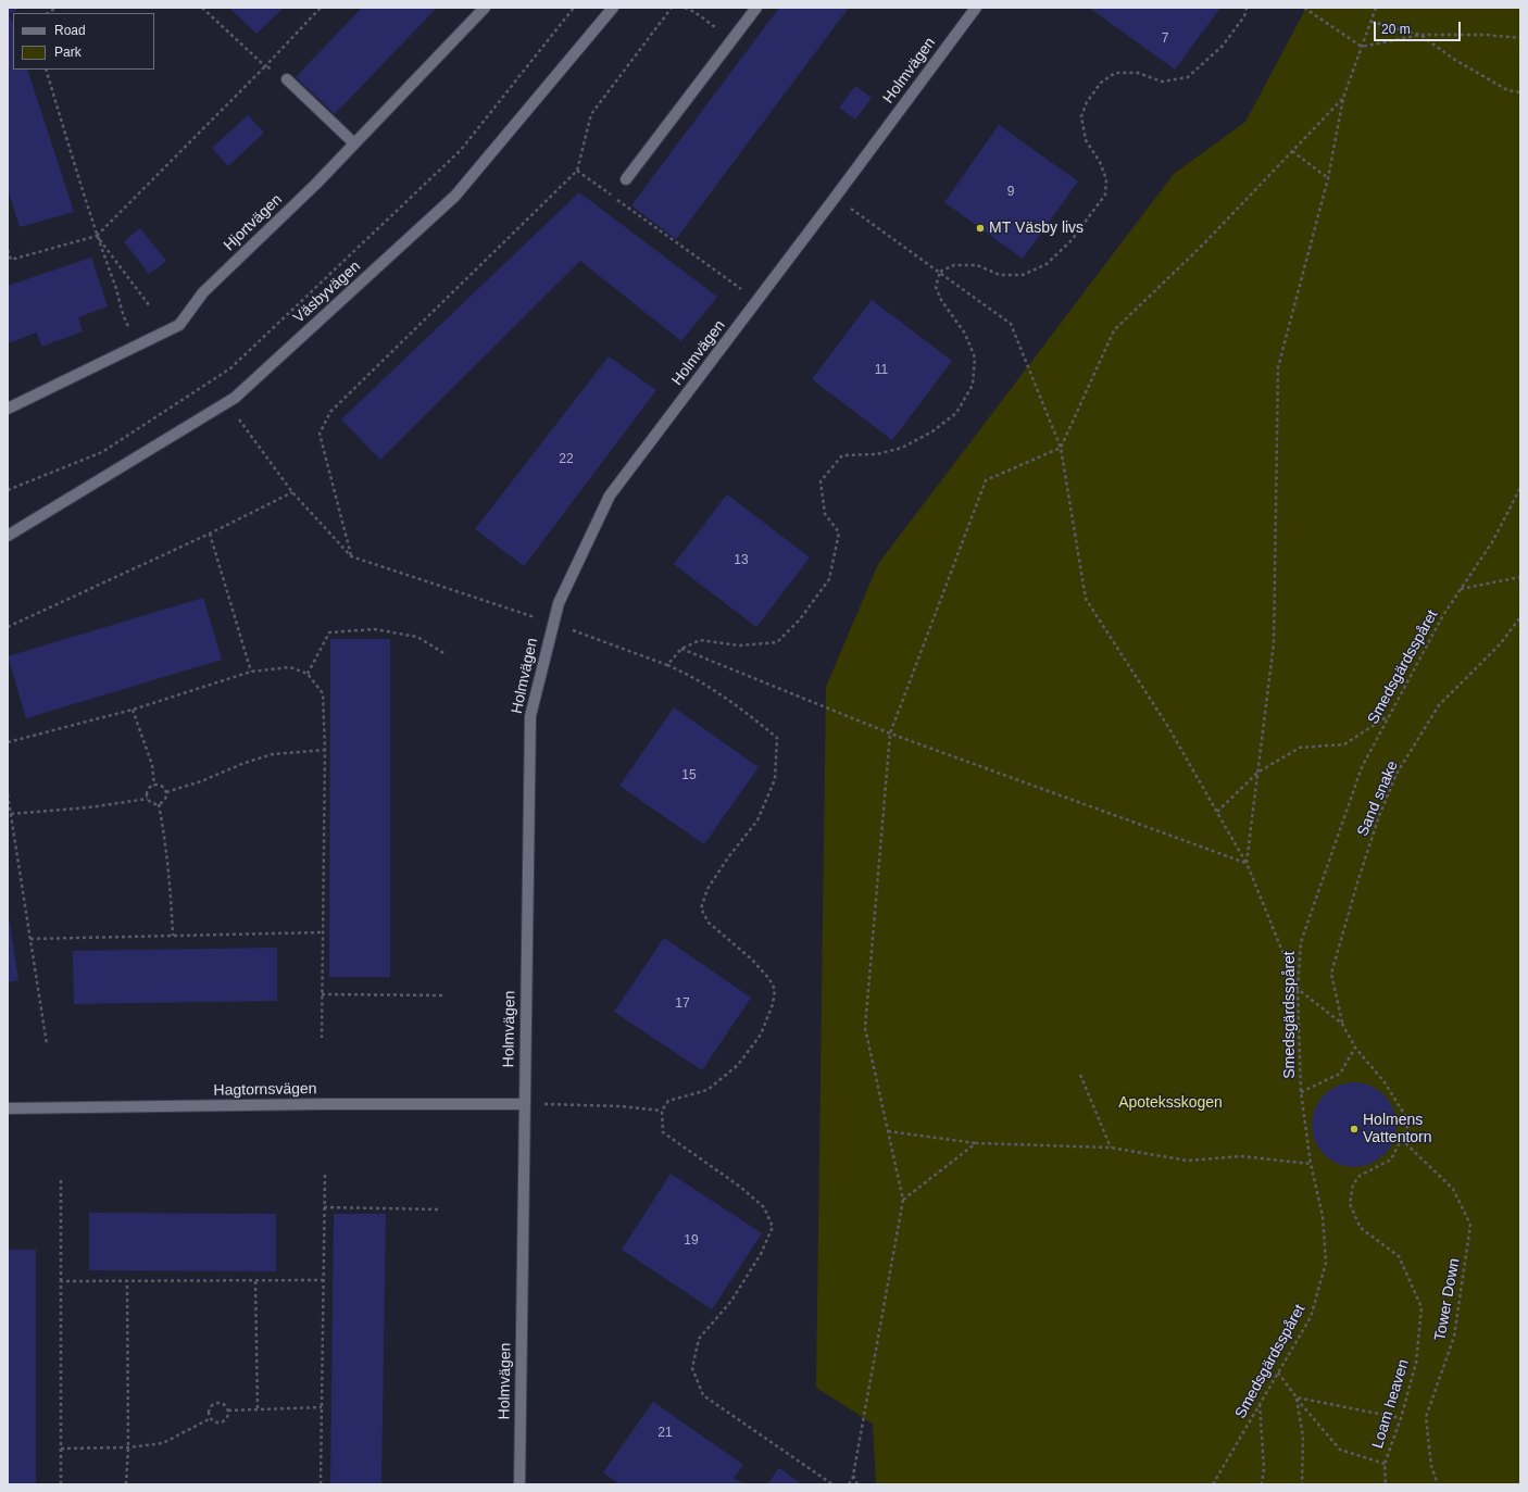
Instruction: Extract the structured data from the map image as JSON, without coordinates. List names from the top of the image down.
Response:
{
  "streets": {
    "street": [
      "Holmvägen",
      "Hjortvägen",
      "Väsbyvägen",
      "Hagtornsvägen"
    ],
    "path": [
      "Smedsgärdsspåret",
      "Sand snake",
      "Tower Down",
      "Loam heaven"
    ]
  },
  "crossings": [
    ["Holmvägen", "Hagtornsvägen"],
    ["Tower Down", "Loam heaven"]
  ],
  "parks": ["Apoteksskogen"],
  "places": ["MT Väsby livs", "Holmens Vattentorn"],
  "house_numbers": [
    "7",
    "9",
    "11",
    "22",
    "13",
    "15",
    "17",
    "19",
    "21"
  ],
  "legend": ["Road", "Park"],
  "scale_bar": "20 m"
}
